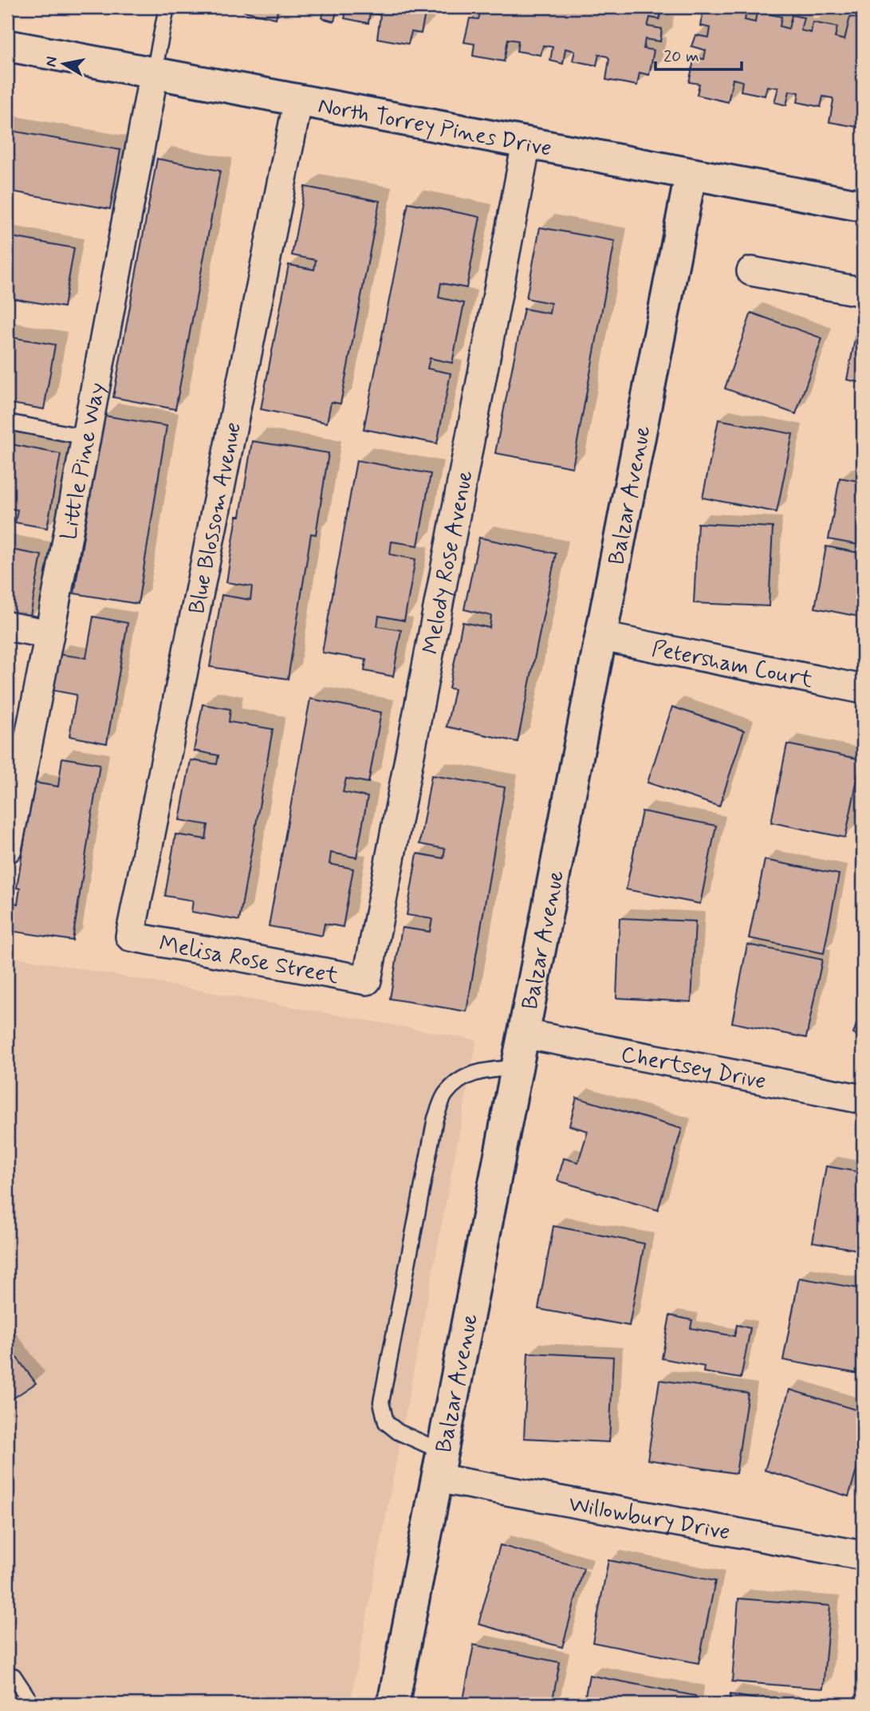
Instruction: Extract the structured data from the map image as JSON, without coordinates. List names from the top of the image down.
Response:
{
  "streets": {
    "street": [
      "North Torrey Pines Drive",
      "Little Pine Way",
      "Balzar Avenue",
      "Blue Blossom Avenue",
      "Melody Rose Avenue",
      "Petersham Court",
      "Melisa Rose Street",
      "Chertsey Drive",
      "Willowbury Drive"
    ]
  },
  "crossings": [
    ["North Torrey Pines Drive", "Little Pine Way"],
    ["North Torrey Pines Drive", "Balzar Avenue"],
    ["North Torrey Pines Drive", "Blue Blossom Avenue"],
    ["North Torrey Pines Drive", "Melody Rose Avenue"],
    ["Balzar Avenue", "Petersham Court"],
    ["Balzar Avenue", "Chertsey Drive"],
    ["Balzar Avenue", "Willowbury Drive"],
    ["Blue Blossom Avenue", "Melisa Rose Street"],
    ["Melody Rose Avenue", "Melisa Rose Street"]
  ],
  "scale_bar": "20 m",
  "north": "left"
}
